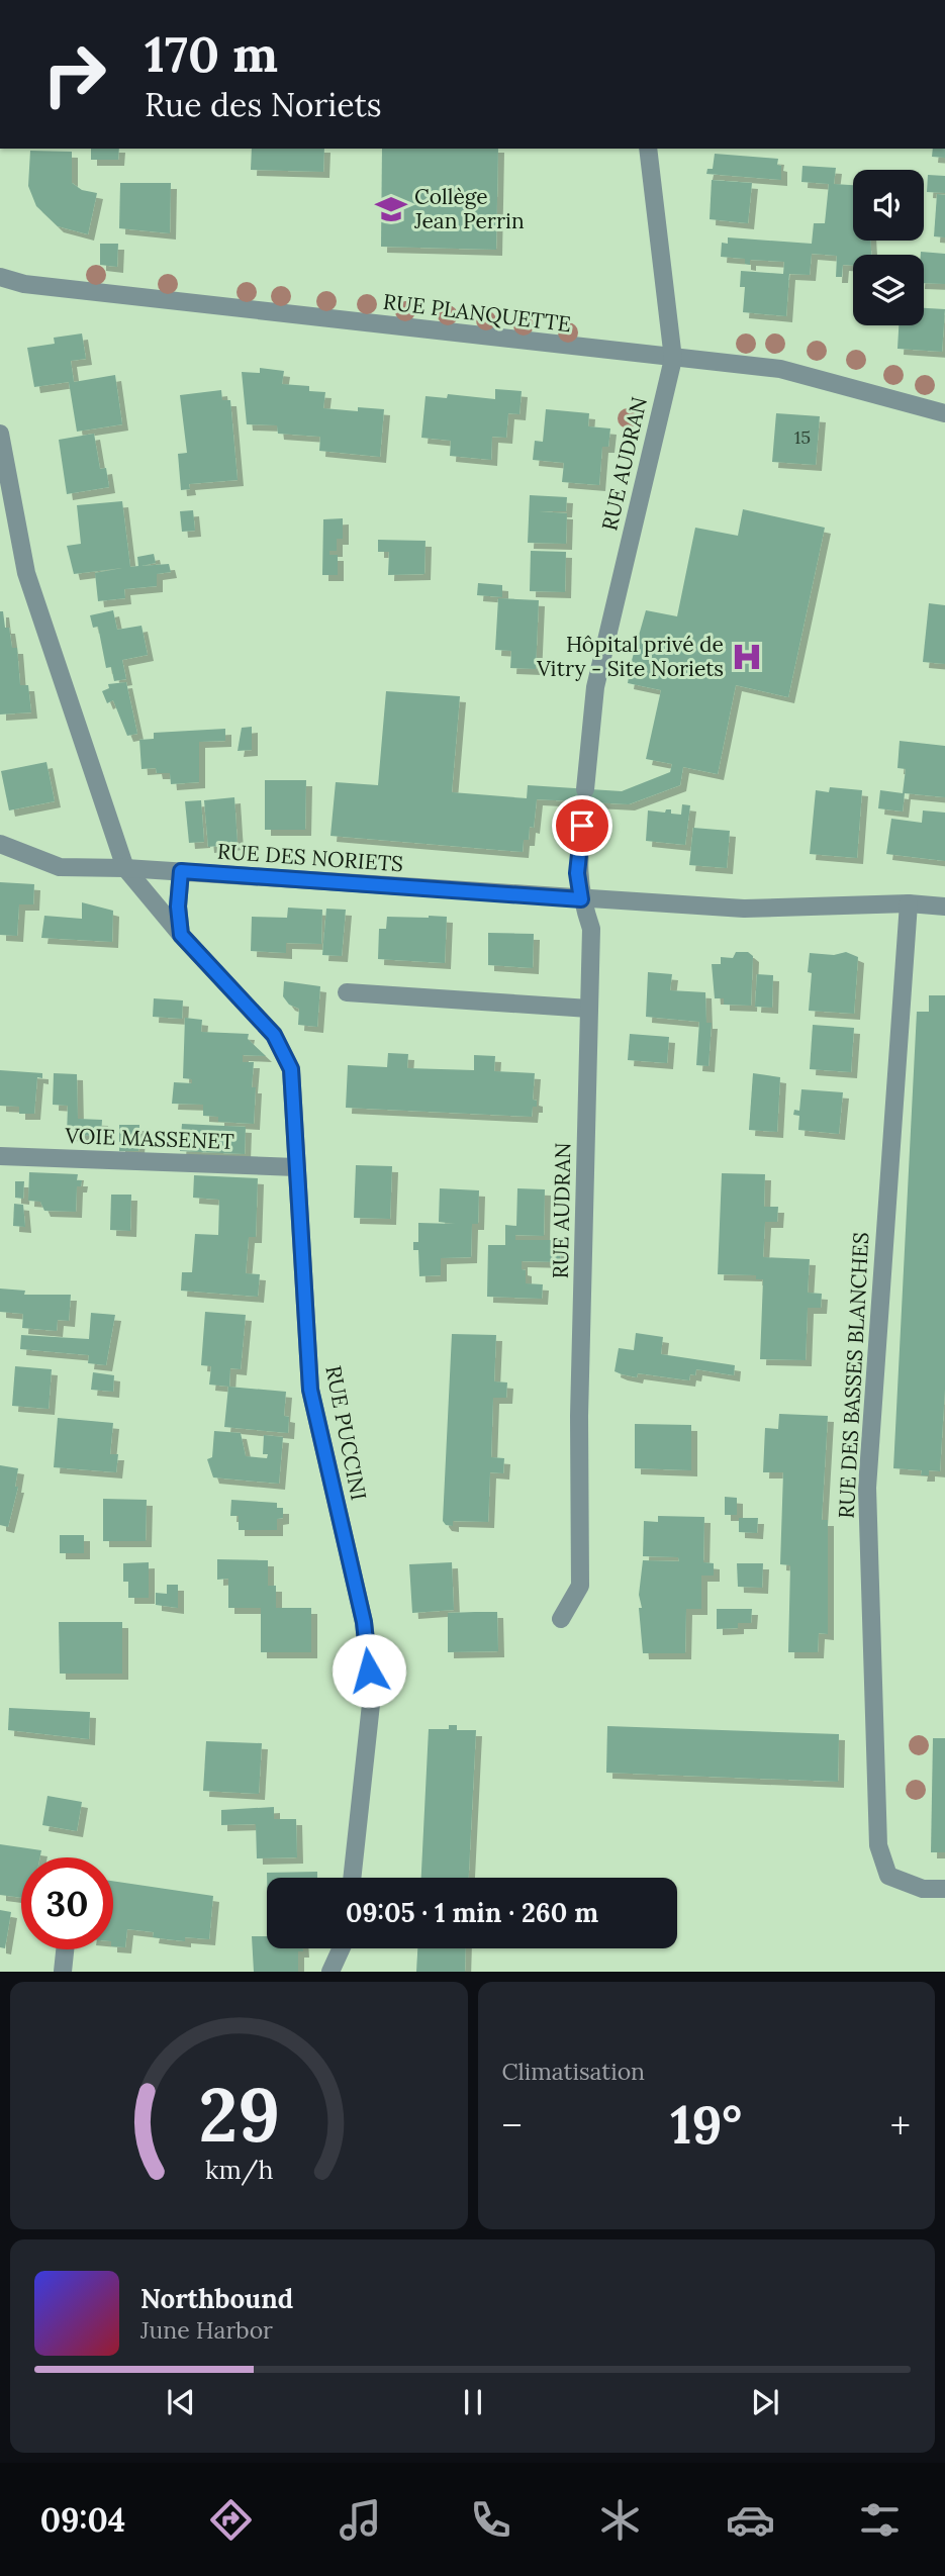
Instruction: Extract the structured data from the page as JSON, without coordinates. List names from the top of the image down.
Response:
{
  "streets": {
    "street": [
      "RUE PLANQUETTE",
      "RUE AUDRAN",
      "RUE DES NORIETS",
      "VOIE MASSENET",
      "RUE DES BASSES BLANCHES",
      "RUE PUCCINI"
    ]
  },
  "crossings": [
    ["RUE PLANQUETTE", "RUE AUDRAN"],
    ["RUE AUDRAN", "RUE DES NORIETS"],
    ["RUE DES NORIETS", "RUE DES BASSES BLANCHES"],
    ["RUE DES NORIETS", "RUE PUCCINI"],
    ["VOIE MASSENET", "RUE PUCCINI"]
  ],
  "places": {
    "school or university": ["Collège Jean Perrin"],
    "hospital": ["Hôpital privé de Vitry - Site Noriets"]
  },
  "house_numbers": ["15"],
  "page": {
    "turn": ["170 m", "Rue des Noriets"],
    "limit": "30",
    "trip": "09:05 · 1 min · 260 m",
    "tile": "Climatisation",
    "heat": ["−", "19°", "+"],
    "song": ["Northbound", "June Harbor"],
    "tabs": "09:04",
    "gauge": ["29", "km/h"]
  }
}
